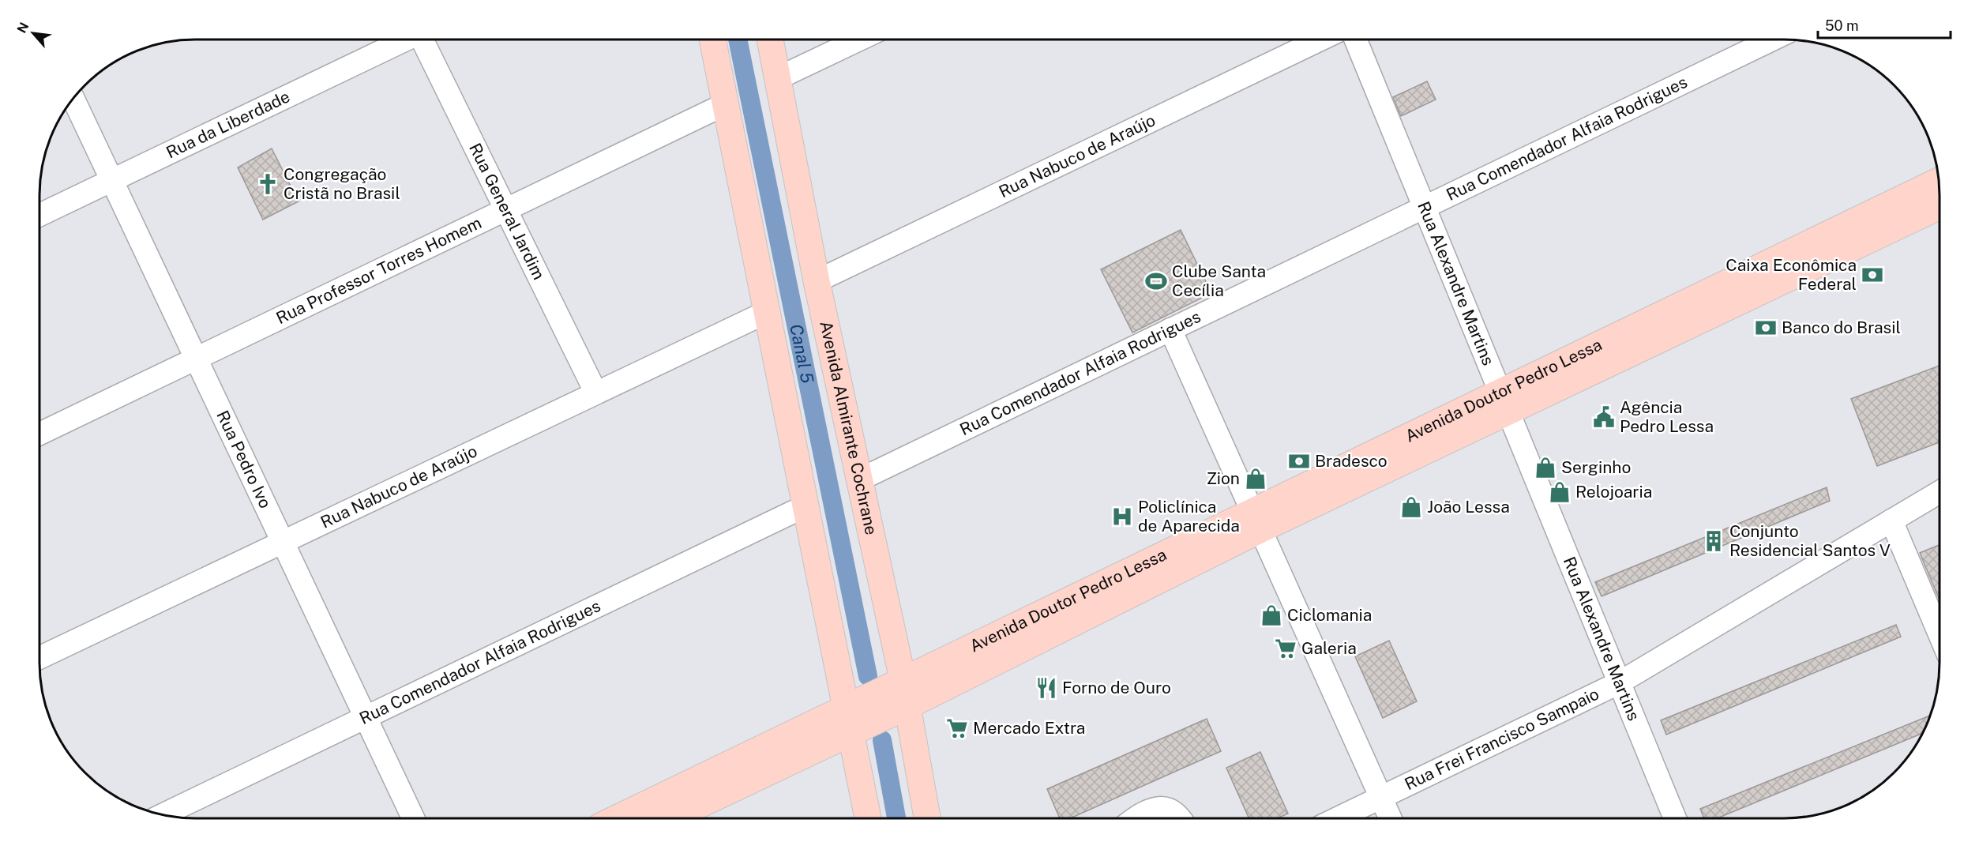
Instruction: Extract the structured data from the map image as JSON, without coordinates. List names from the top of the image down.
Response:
{
  "streets": {
    "main road": ["Avenida Doutor Pedro Lessa", "Avenida Almirante Cochrane"],
    "street": [
      "Rua da Liberdade",
      "Rua Comendador Alfaia Rodrigues",
      "Rua Nabuco de Araújo",
      "Rua General Jardim",
      "Rua Professor Torres Homem",
      "Rua Alexandre Martins",
      "Rua Pedro Ivo",
      "Rua Frei Francisco Sampaio"
    ]
  },
  "crossings": [
    ["Rua da Liberdade", "Rua Pedro Ivo"],
    ["Rua Comendador Alfaia Rodrigues", "Rua Alexandre Martins"],
    ["Rua Comendador Alfaia Rodrigues", "Avenida Almirante Cochrane"],
    ["Rua Comendador Alfaia Rodrigues", "Rua Pedro Ivo"],
    ["Rua Nabuco de Araújo", "Rua General Jardim"],
    ["Rua Nabuco de Araújo", "Avenida Almirante Cochrane"],
    ["Rua Nabuco de Araújo", "Rua Pedro Ivo"],
    ["Rua General Jardim", "Rua Professor Torres Homem"],
    ["Rua Professor Torres Homem", "Rua Pedro Ivo"],
    ["Rua Alexandre Martins", "Avenida Doutor Pedro Lessa"],
    ["Rua Alexandre Martins", "Rua Frei Francisco Sampaio"],
    ["Avenida Doutor Pedro Lessa", "Avenida Almirante Cochrane"]
  ],
  "water": ["Canal 5"],
  "places": {
    "church": ["Congregação Cristã no Brasil"],
    "bank": ["Caixa Econômica Federal", "Banco do Brasil", "Bradesco"],
    "sports": ["Clube Santa Cecília"],
    "public building": ["Agência Pedro Lessa"],
    "shop": [
      "Serginho",
      "Zion",
      "Relojoaria",
      "João Lessa",
      "Ciclomania"
    ],
    "hospital": ["Policlínica de Aparecida"],
    "building": ["Conjunto Residencial Santos V"],
    "supermarket": ["Galeria", "Mercado Extra"],
    "restaurant": ["Forno de Ouro"]
  },
  "scale_bar": "50 m",
  "north": "top left"
}
